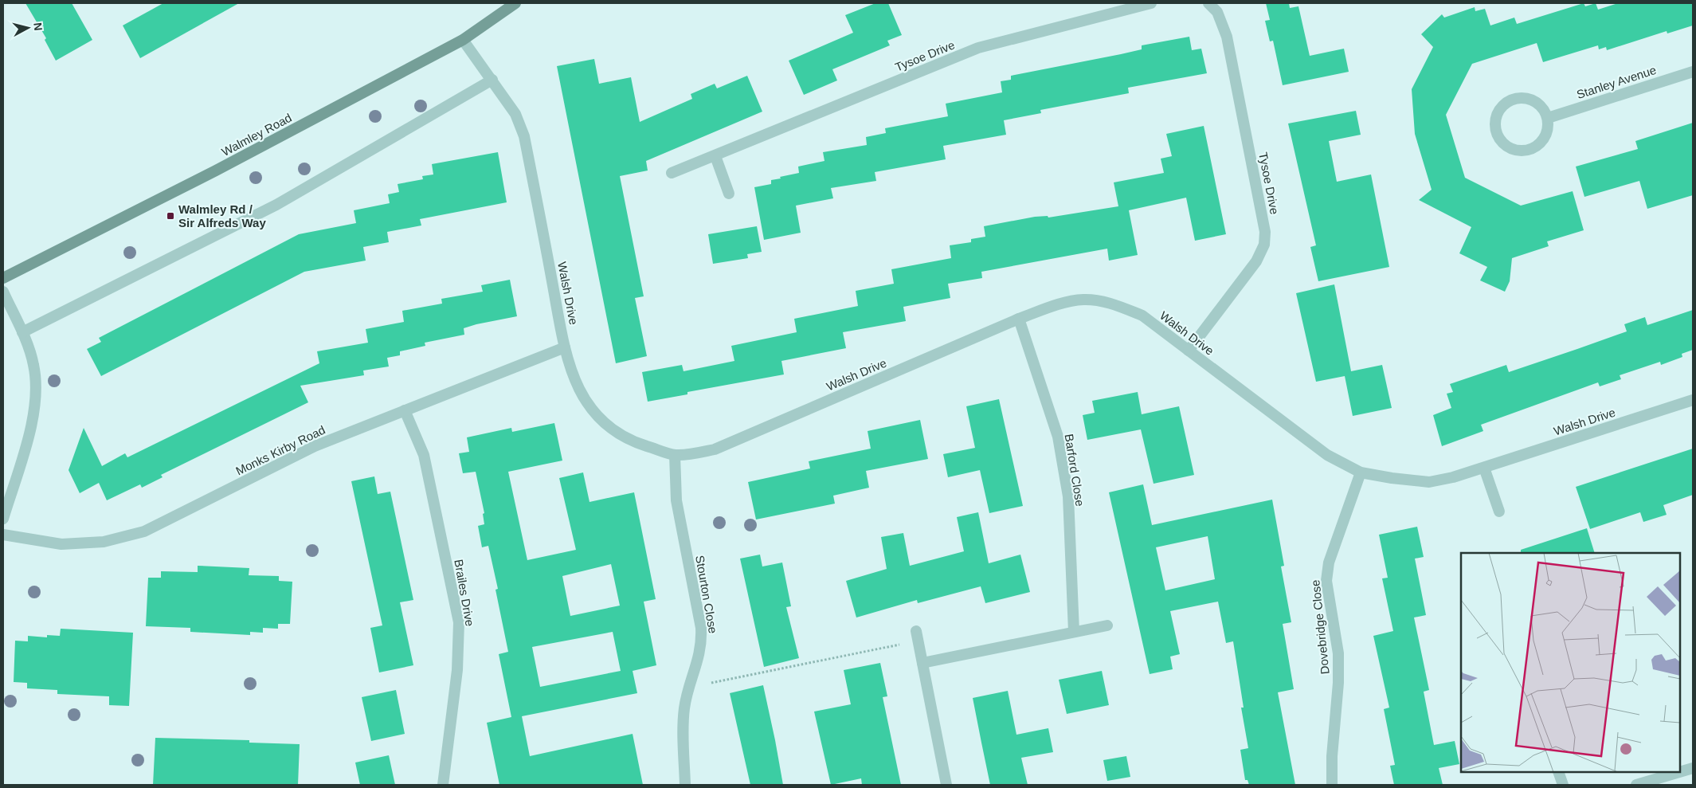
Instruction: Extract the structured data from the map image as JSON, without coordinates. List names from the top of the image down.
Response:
{
  "streets": {
    "main road": ["Walmley Road"],
    "street": [
      "Tysoe Drive",
      "Stanley Avenue",
      "Walsh Drive",
      "Monks Kirby Road",
      "Barford Close",
      "Brailes Drive",
      "Stourton Close",
      "Dovebridge Close"
    ]
  },
  "crossings": [
    ["Tysoe Drive", "Walsh Drive"],
    ["Walmley Road", "Walsh Drive"],
    ["Walsh Drive", "Monks Kirby Road"],
    ["Walsh Drive", "Barford Close"],
    ["Walsh Drive", "Stourton Close"],
    ["Walsh Drive", "Dovebridge Close"],
    ["Monks Kirby Road", "Brailes Drive"]
  ],
  "places": {
    "transit": ["Walmley Rd / Sir Alfreds Way"]
  },
  "north": "right"
}
